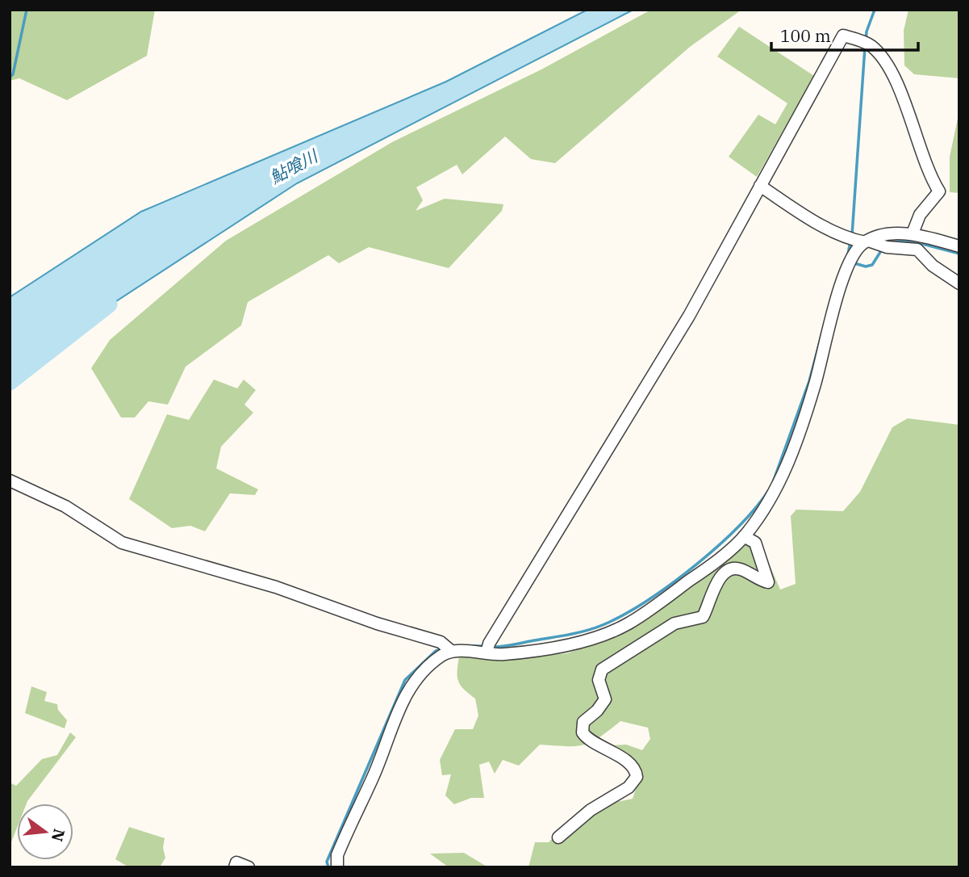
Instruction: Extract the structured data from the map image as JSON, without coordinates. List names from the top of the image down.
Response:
{
  "water": ["鮎喰川"],
  "scale_bar": "100 m",
  "north": "right"
}
